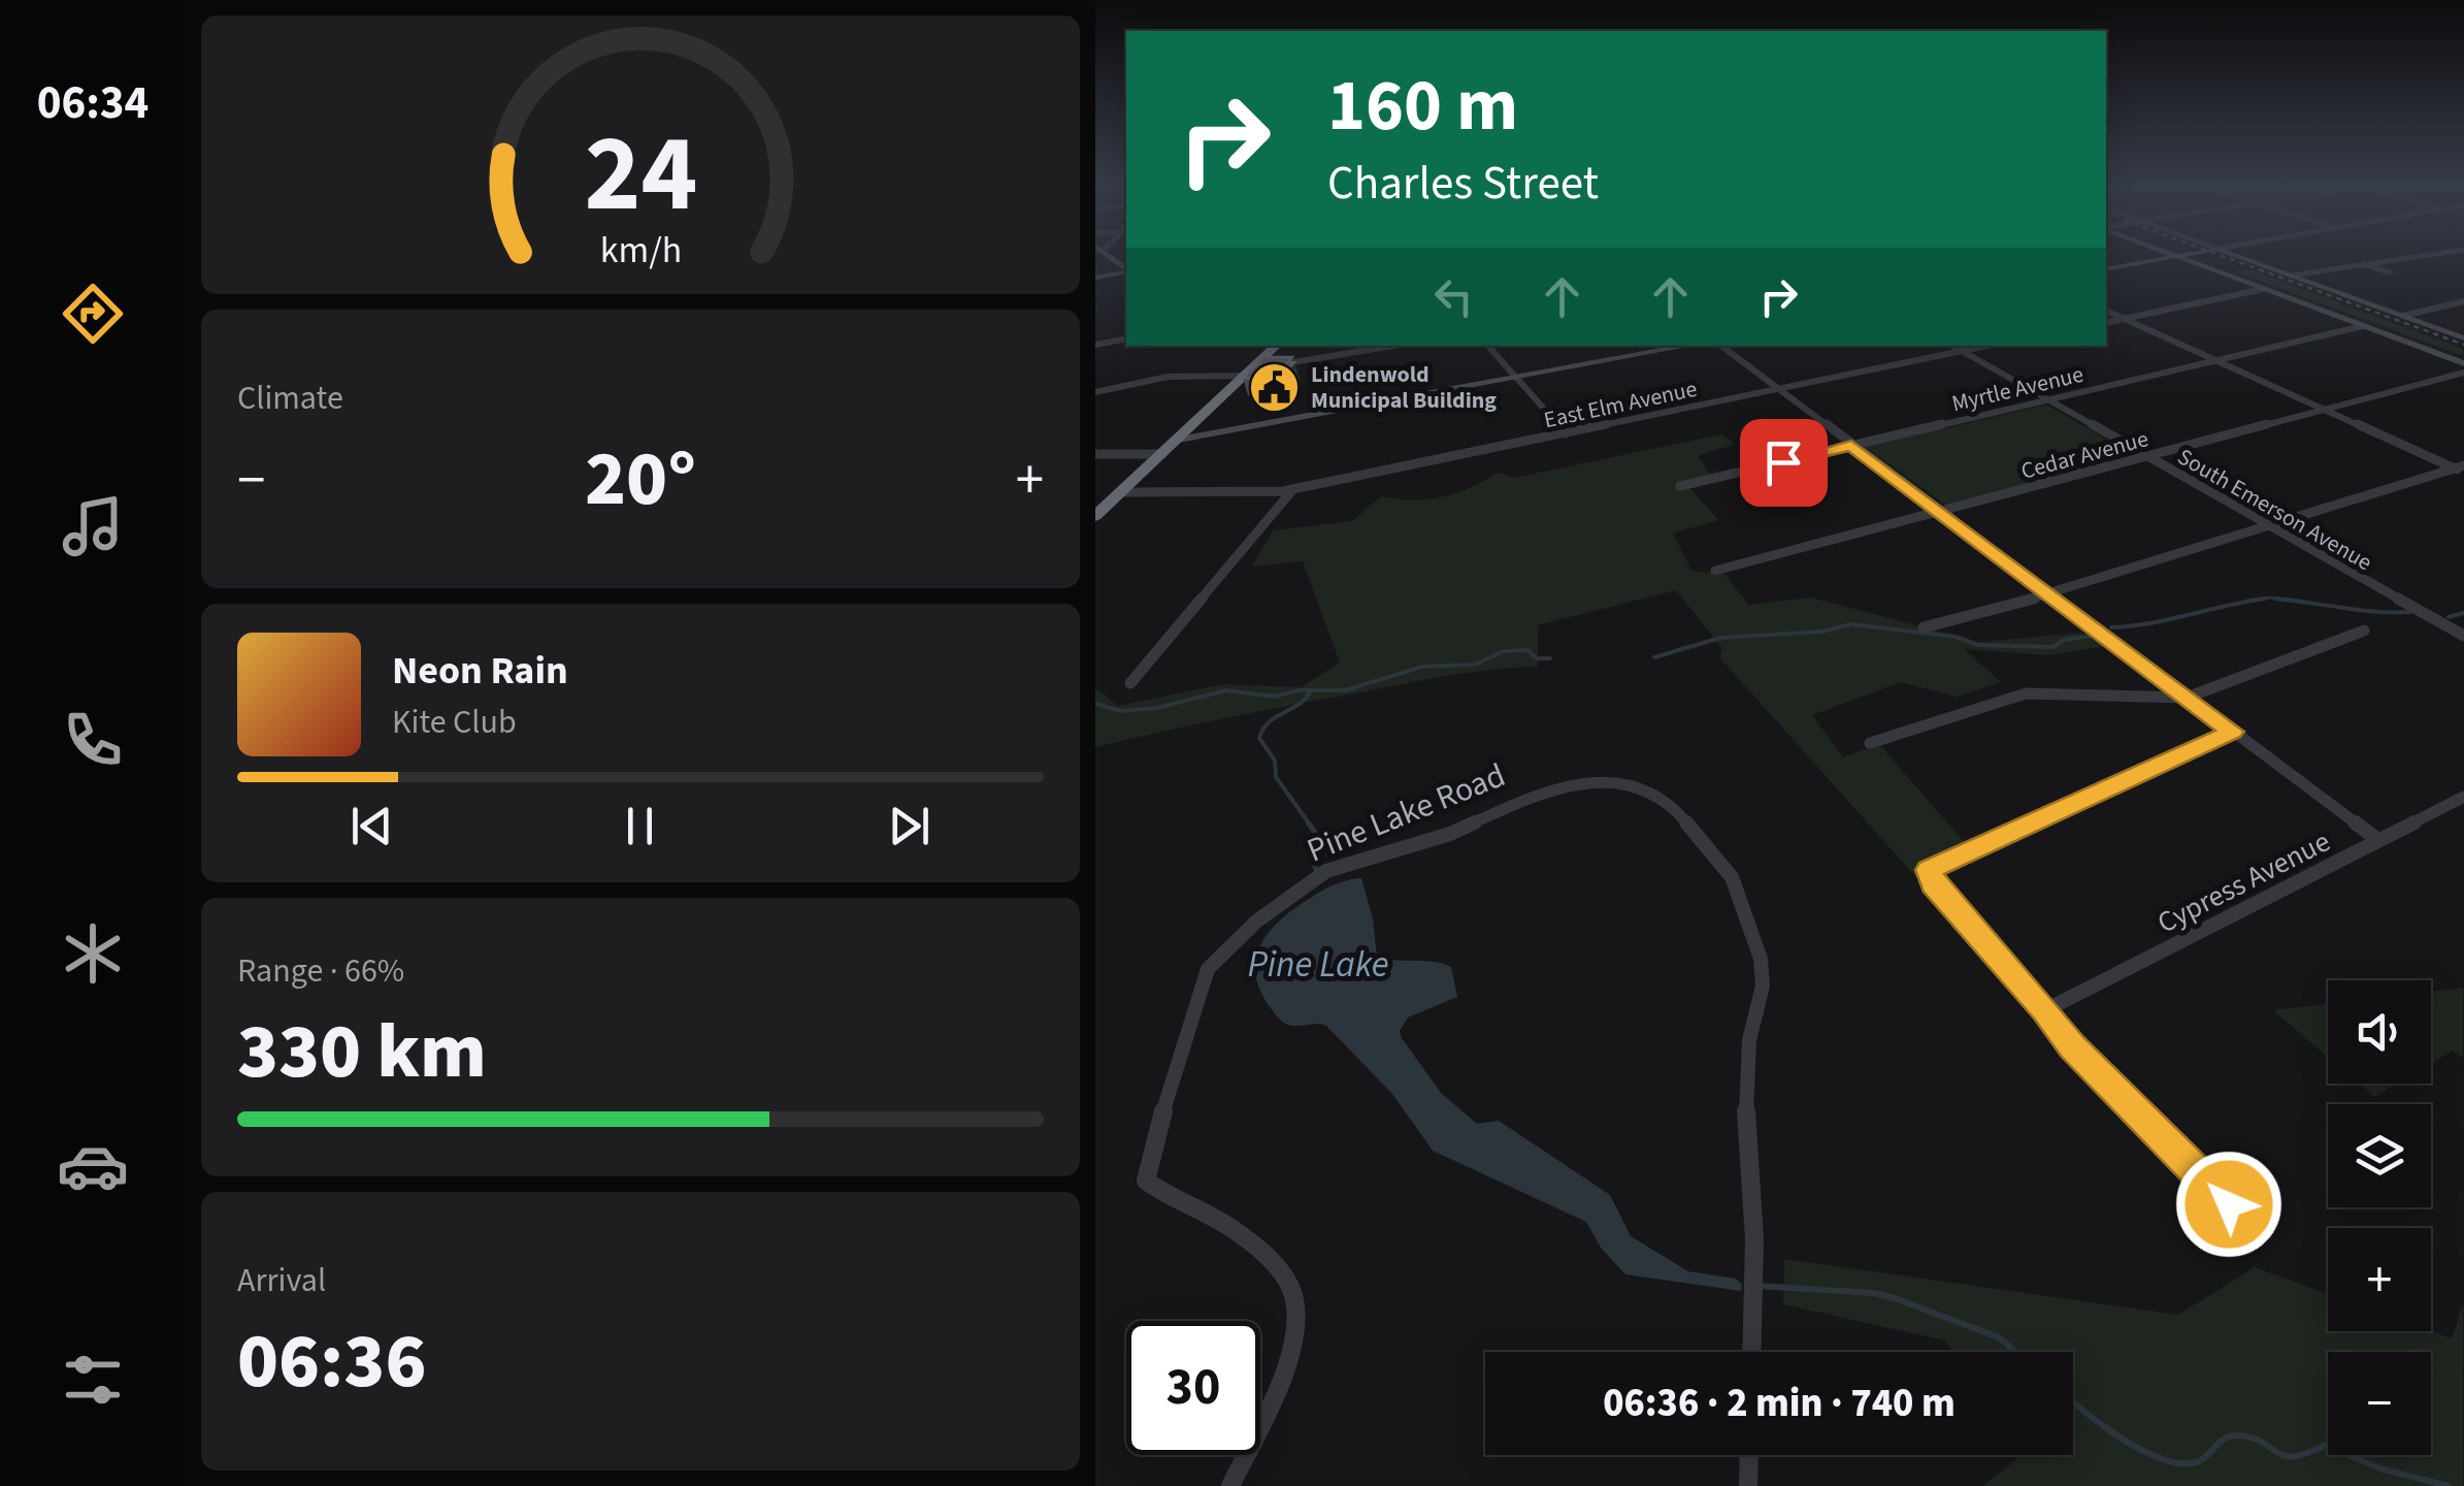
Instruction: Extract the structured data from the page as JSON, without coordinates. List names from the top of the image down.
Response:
{
  "streets": {
    "street": [
      "Myrtle Avenue",
      "East Elm Avenue",
      "Cedar Avenue",
      "South Emerson Avenue",
      "Pine Lake Road",
      "Cypress Avenue"
    ]
  },
  "crossings": [
    ["Myrtle Avenue", "South Emerson Avenue"],
    ["East Elm Avenue", "South Emerson Avenue"],
    ["Cedar Avenue", "South Emerson Avenue"]
  ],
  "water": ["Pine Lake"],
  "places": {
    "public building": ["Lindenwold Municipal Building"]
  },
  "page": {
    "tabs": "06:34",
    "turn": ["160 m", "Charles Street"],
    "tile": [
      "Climate",
      ["Range · 66%", "330 km"],
      ["Arrival", "06:36"]
    ],
    "heat": ["−", "20°", "+"],
    "song": ["Neon Rain", "Kite Club"],
    "map_buttons": ["+", "−"],
    "limit": "30",
    "trip": "06:36 · 2 min · 740 m",
    "gauge": ["24", "km/h"]
  }
}
